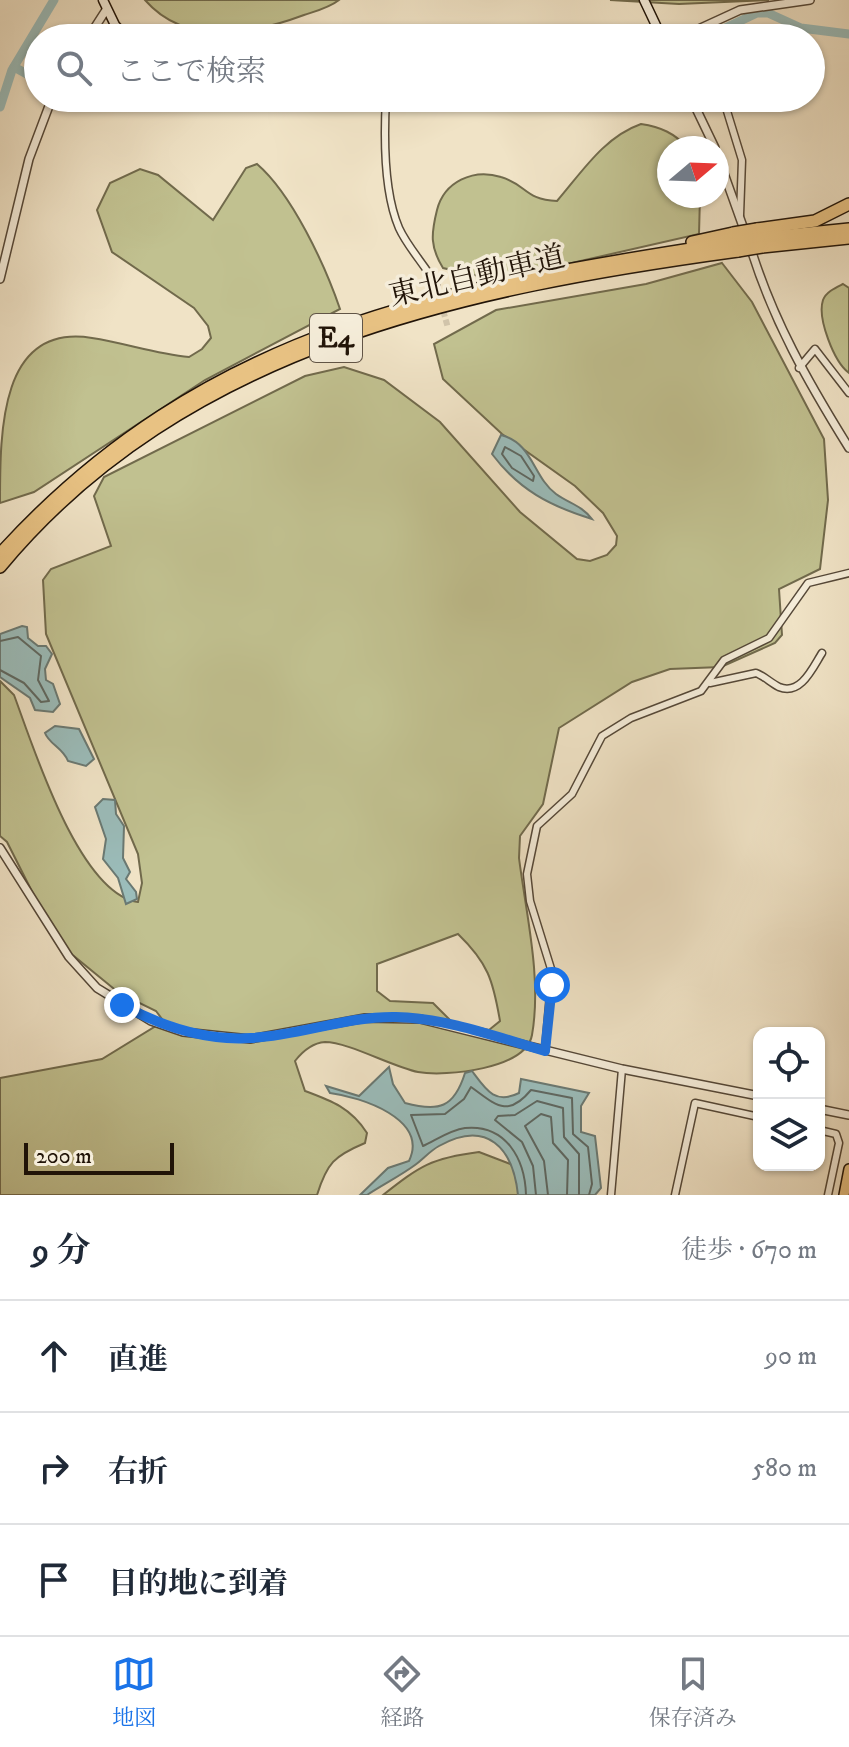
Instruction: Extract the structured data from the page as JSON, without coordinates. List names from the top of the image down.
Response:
{
  "streets": {
    "highway": ["東北自動車道", "E4"]
  },
  "scale_bar": "200 m",
  "north": "right",
  "page": {
    "search": "ここで検索",
    "scale": "200 m",
    "heading": ["9 分", "徒歩 · 670 m"],
    "list": [
      ["直進", "90 m"],
      ["右折", "580 m"],
      "目的地に到着"
    ],
    "nav": ["地図", "経路", "保存済み"]
  }
}
